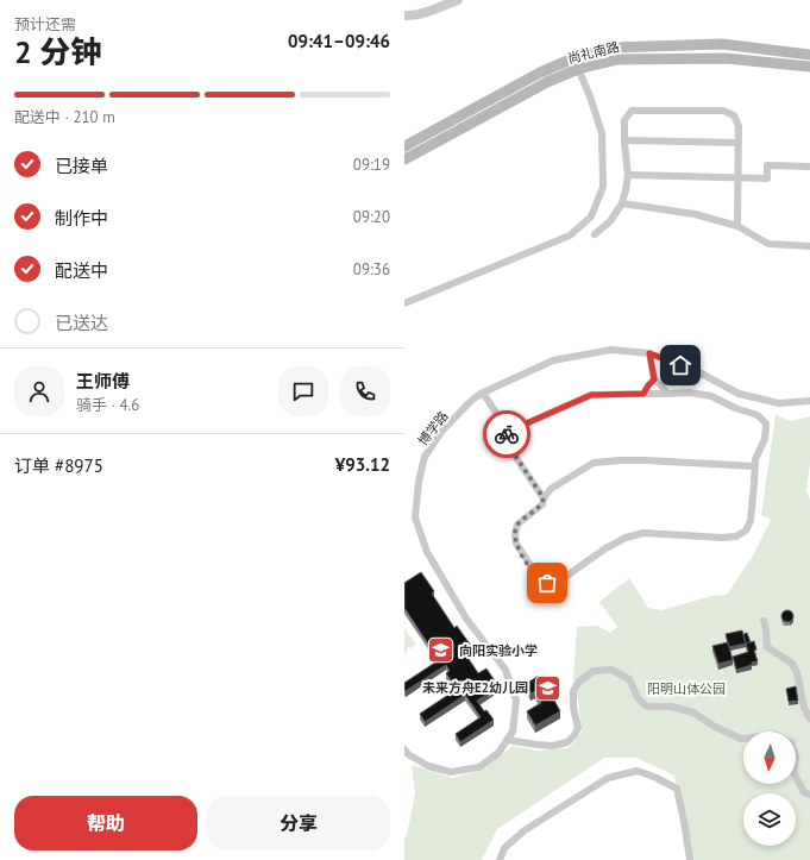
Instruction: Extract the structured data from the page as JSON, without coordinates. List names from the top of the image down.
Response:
{
  "streets": {
    "main road": ["尚礼南路"],
    "street": ["博学路"]
  },
  "parks": ["阳明山体公园"],
  "places": {
    "school or university": ["向阳实验小学", "未来方舟E2幼儿园"]
  },
  "north": "bottom",
  "page": {
    "heading": ["2 分钟", "预计还需", "09:41–09:46"],
    "panel": [
      "王师傅",
      "骑手 · 4.6",
      "订单 #8975",
      "¥93.12"
    ],
    "bar": "配送中 · 210 m",
    "list": [
      ["已接单", "09:19"],
      ["制作中", "09:20"],
      ["配送中", "09:36"],
      "已送达"
    ],
    "buttons": ["帮助", "分享"]
  }
}
